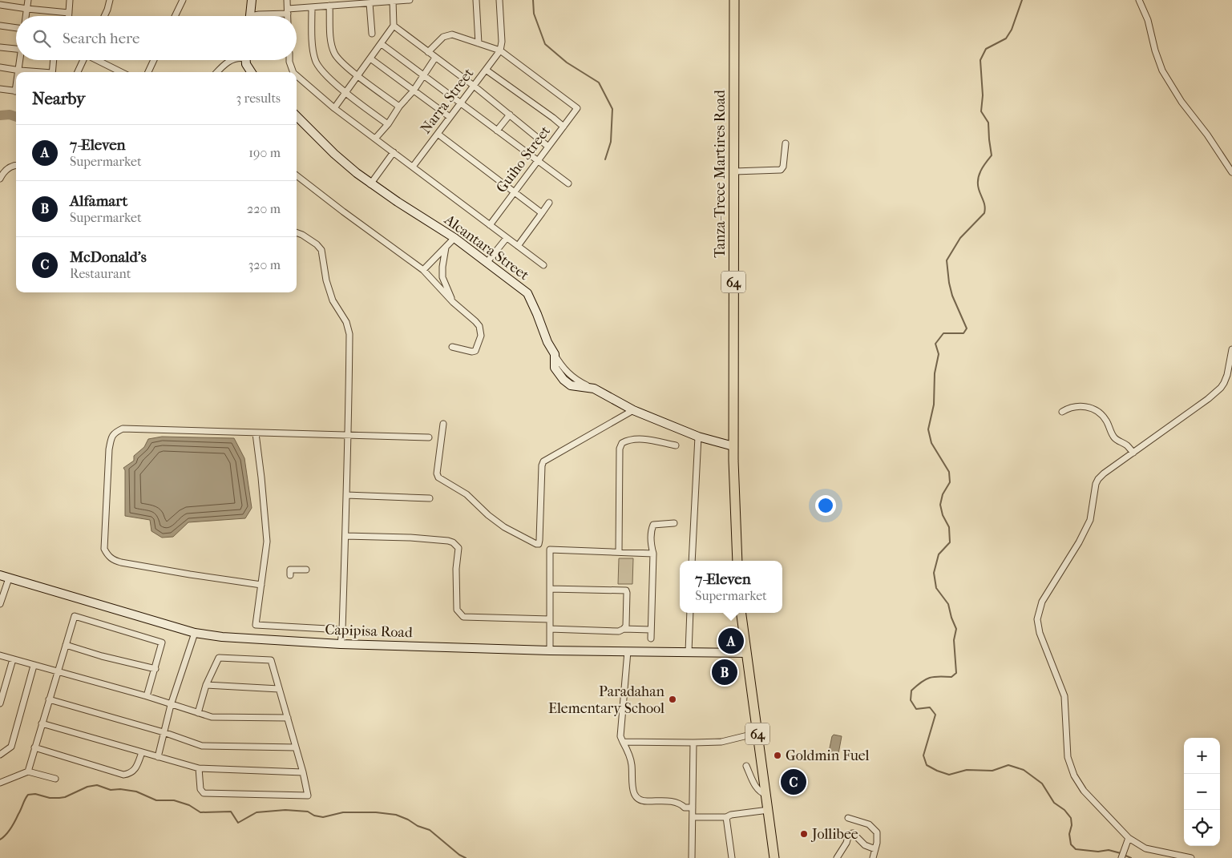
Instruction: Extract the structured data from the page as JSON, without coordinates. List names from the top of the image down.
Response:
{
  "streets": {
    "main road": [
      "Tanza-Trece Martires Road",
      "Alcantara Street",
      "64",
      "Capipisa Road"
    ],
    "street": ["Narra Street", "Guiho Street"]
  },
  "crossings": [
    ["Narra Street", "Guiho Street"],
    ["Tanza-Trece Martires Road", "Alcantara Street"],
    ["64", "Capipisa Road"]
  ],
  "places": ["Paradahan Elementary School", "Goldmin Fuel", "Jollibee"],
  "page": {
    "search": "Search here",
    "heading": ["Nearby", "3 results"],
    "list": [
      {
        "mark": "A",
        "name": "7-Eleven",
        "note": "Supermarket",
        "value": "190 m"
      },
      {
        "mark": "B",
        "name": "Alfamart",
        "note": "Supermarket",
        "value": "220 m"
      },
      {
        "mark": "C",
        "name": "McDonald's",
        "note": "Restaurant",
        "value": "320 m"
      }
    ],
    "popup": ["7-Eleven", "Supermarket"],
    "pins": ["A", "B", "C"],
    "map_buttons": ["+", "−"]
  }
}
